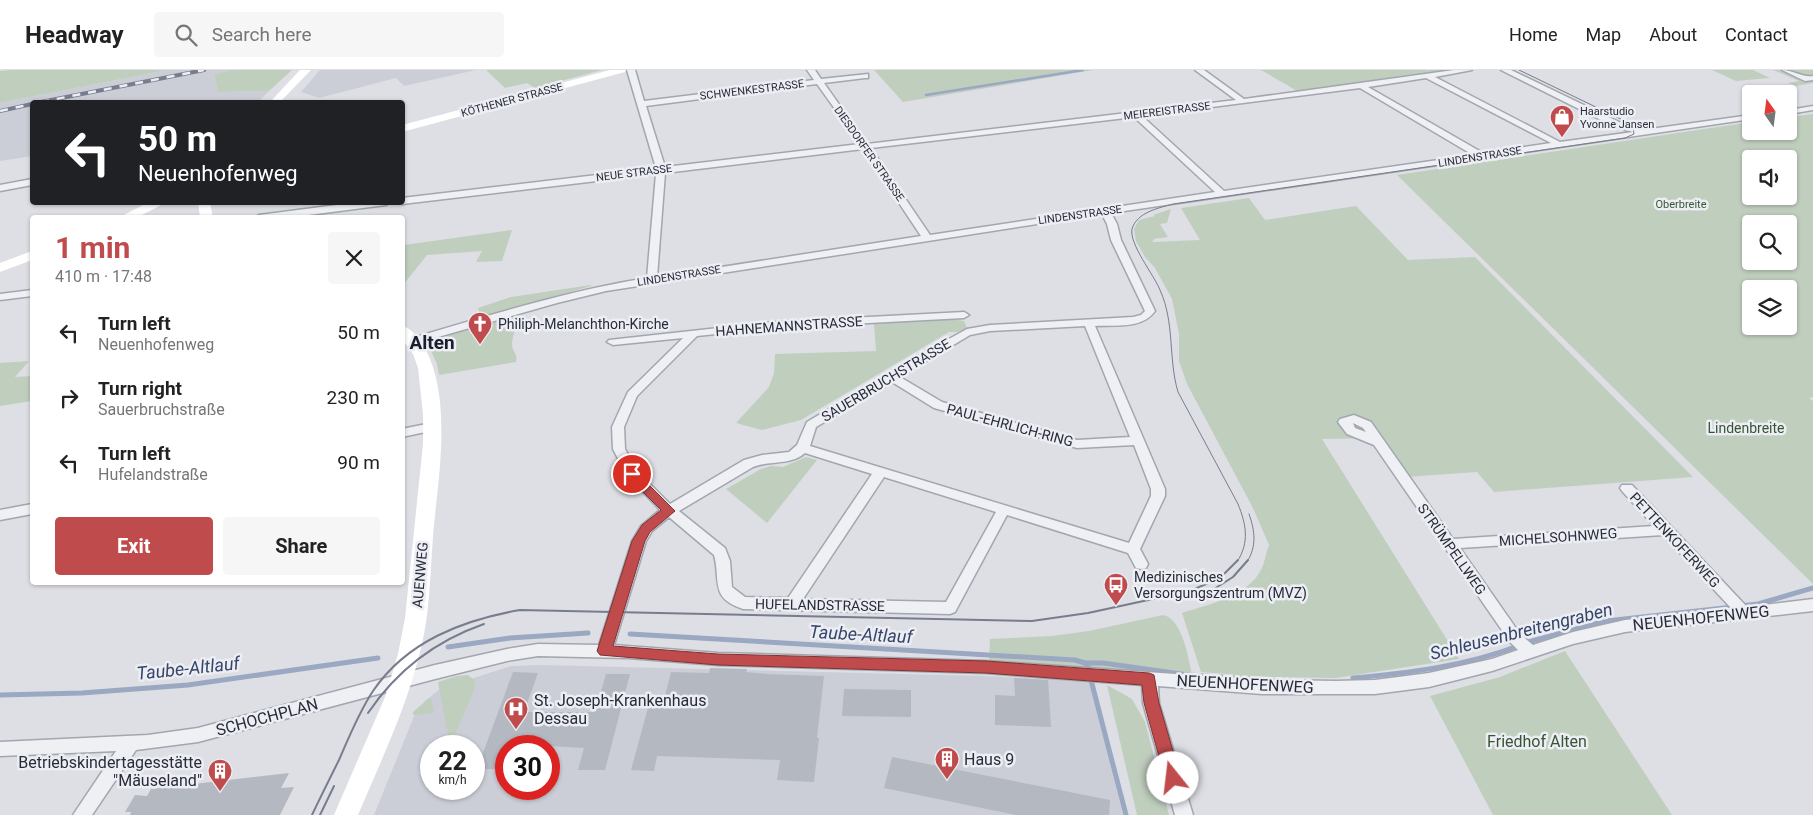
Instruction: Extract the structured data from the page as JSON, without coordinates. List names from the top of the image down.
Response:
{
  "streets": {
    "main road": ["KÖTHENER STRASSE", "AUENWEG"],
    "street": [
      "SCHWENKESTRASSE",
      "MEIEREISTRASSE",
      "DIESDORFER STRASSE",
      "LINDENSTRASSE",
      "NEUE STRASSE",
      "HAHNEMANNSTRASSE",
      "SAUERBRUCHSTRASSE",
      "PAUL-EHRLICH-RING",
      "MICHELSOHNWEG",
      "PETTENKOFERWEG",
      "STRÜMPELLWEG",
      "HUFELANDSTRASSE",
      "NEUENHOFENWEG",
      "SCHOCHPLAN"
    ]
  },
  "crossings": [
    ["SCHWENKESTRASSE", "DIESDORFER STRASSE"],
    ["MEIEREISTRASSE", "DIESDORFER STRASSE"],
    ["MEIEREISTRASSE", "NEUE STRASSE"],
    ["DIESDORFER STRASSE", "LINDENSTRASSE"],
    ["DIESDORFER STRASSE", "NEUE STRASSE"],
    ["LINDENSTRASSE", "SAUERBRUCHSTRASSE"],
    ["LINDENSTRASSE", "AUENWEG"],
    ["HAHNEMANNSTRASSE", "HUFELANDSTRASSE"],
    ["SAUERBRUCHSTRASSE", "PAUL-EHRLICH-RING"],
    ["MICHELSOHNWEG", "PETTENKOFERWEG"],
    ["MICHELSOHNWEG", "STRÜMPELLWEG"],
    ["PETTENKOFERWEG", "NEUENHOFENWEG"],
    ["STRÜMPELLWEG", "NEUENHOFENWEG"],
    ["AUENWEG", "NEUENHOFENWEG"],
    ["AUENWEG", "SCHOCHPLAN"],
    ["NEUENHOFENWEG", "SCHOCHPLAN"]
  ],
  "districts": ["Alten"],
  "water": ["Schleusenbreitengraben", "Taube-Altlauf"],
  "parks": ["Oberbreite", "Lindenbreite", "Friedhof Alten"],
  "places": {
    "shop": ["Haarstudio Yvonne Jansen"],
    "church": ["Philiph-Melanchthon-Kirche"],
    "bus stop": ["Medizinisches Versorgungszentrum (MVZ)"],
    "hospital": ["St. Joseph-Krankenhaus Dessau"],
    "building": ["Haus 9", "Betriebskindertagesstätte \"Mäuseland\""]
  },
  "north": "top",
  "page": {
    "header": "Headway",
    "search": "Search here",
    "nav": [
      "Home",
      "Map",
      "About",
      "Contact"
    ],
    "turn": ["50 m", "Neuenhofenweg"],
    "heading": ["1 min", "410 m · 17:48"],
    "list": [
      {
        "name": "Turn left",
        "note": "Neuenhofenweg",
        "value": "50 m"
      },
      {
        "name": "Turn right",
        "note": "Sauerbruchstraße",
        "value": "230 m"
      },
      {
        "name": "Turn left",
        "note": "Hufelandstraße",
        "value": "90 m"
      }
    ],
    "buttons": ["Exit", "Share"],
    "speed": "22 km/h",
    "limit": "30"
  }
}
